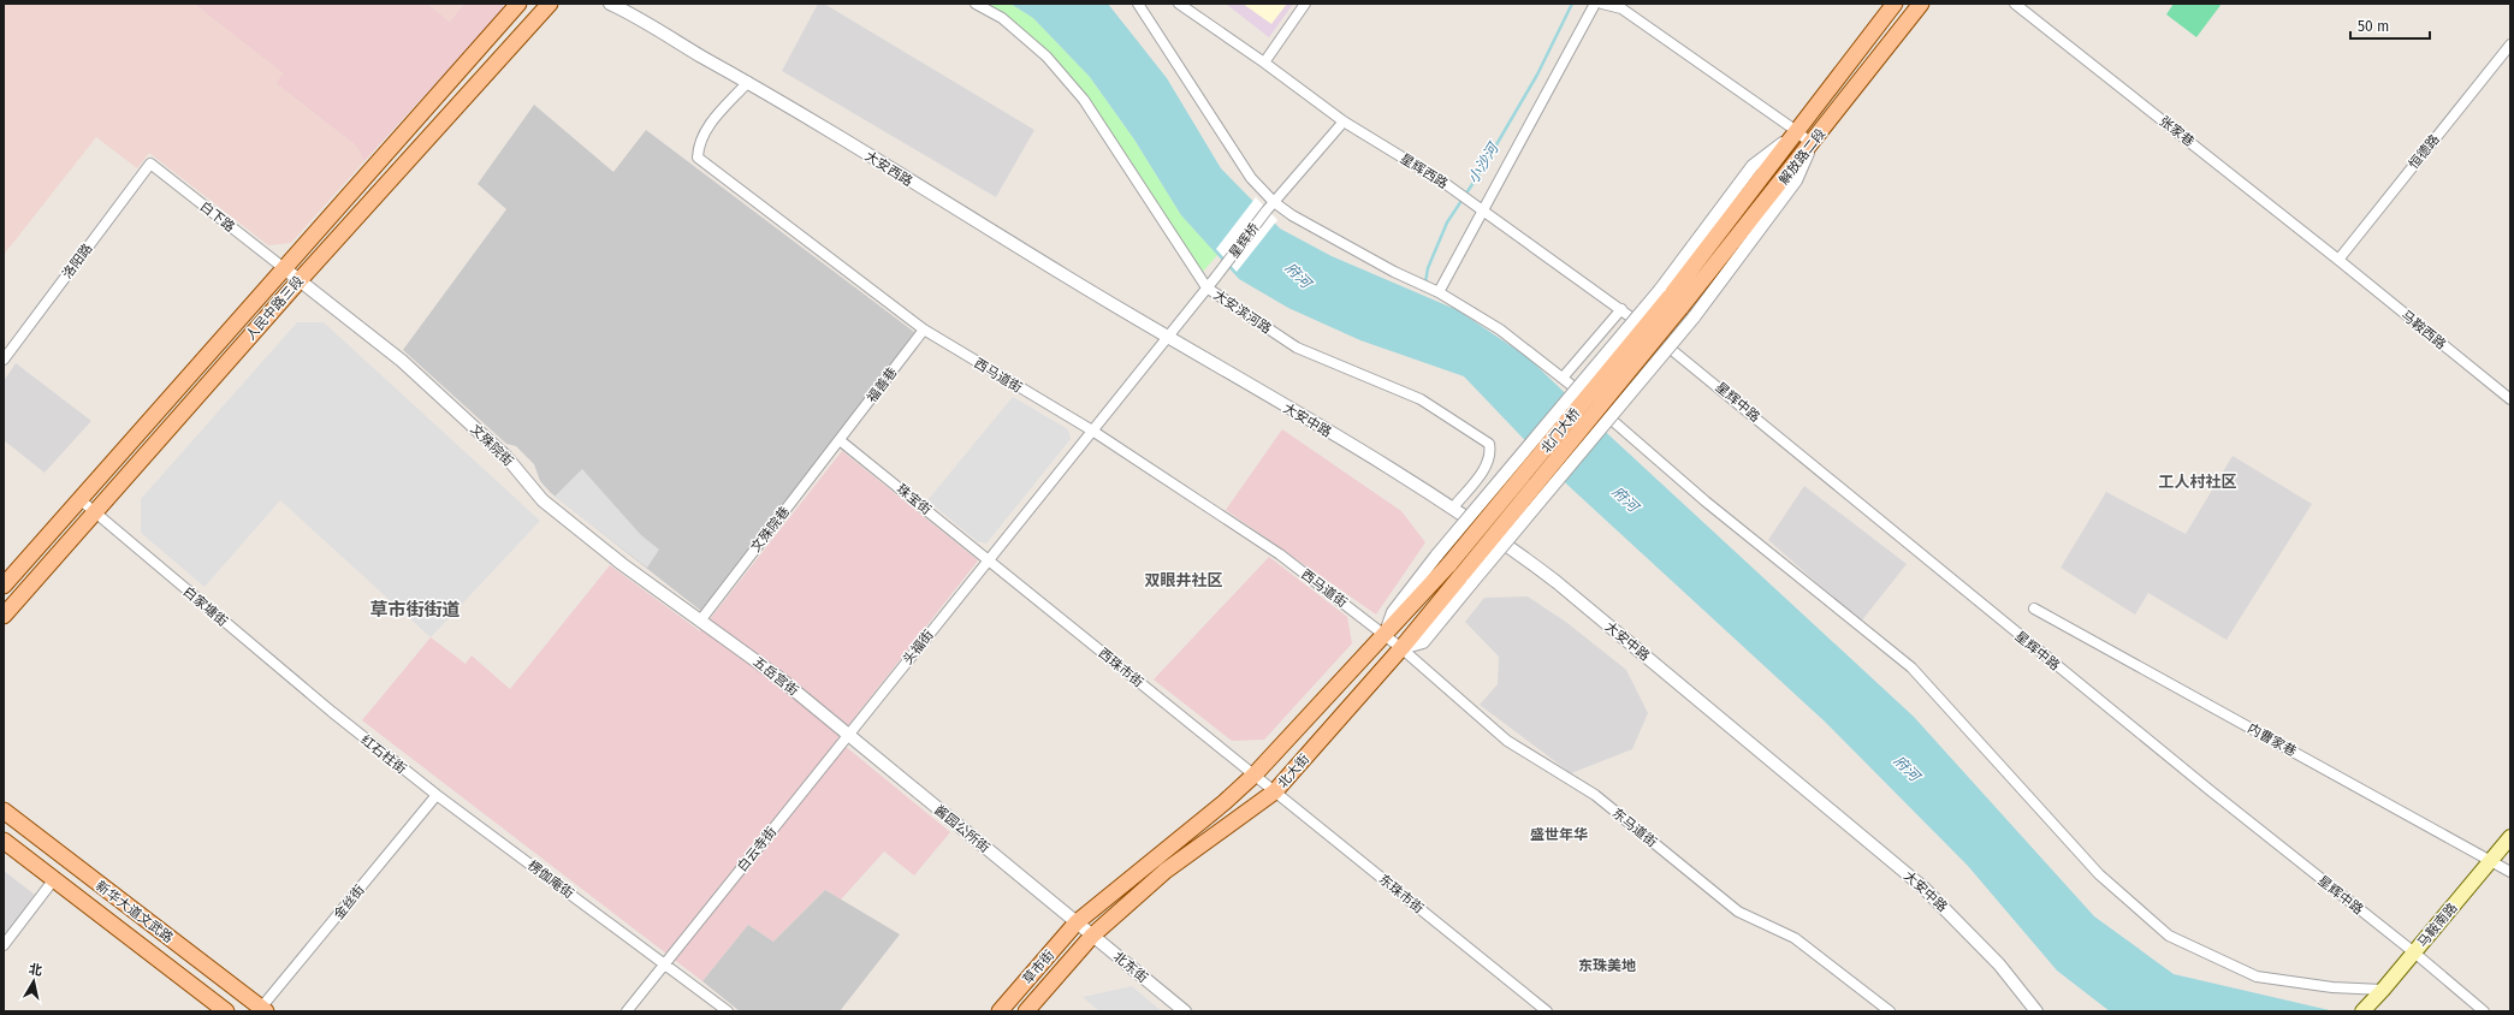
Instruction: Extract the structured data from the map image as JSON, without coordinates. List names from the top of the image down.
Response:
{
  "streets": {
    "main road": [
      "解放路二段",
      "人民中路三段",
      "北门大桥",
      "北大街",
      "新华大道文武路",
      "马鞍南路",
      "草市街"
    ],
    "street": [
      "张家巷",
      "恒德路",
      "大安西路",
      "星辉西路",
      "白下路",
      "星辉桥",
      "洛阳路",
      "大安滨河路",
      "马鞍西路",
      "西马道街",
      "福善巷",
      "星辉中路",
      "大安中路",
      "文殊院街",
      "珠宝街",
      "文殊院巷",
      "白家塘街",
      "头福街",
      "西珠市街",
      "五岳宫街",
      "内曹家巷",
      "红石柱街",
      "东马道街",
      "酱园公所街",
      "白云寺街",
      "楞伽庵街",
      "东珠市街",
      "金丝街",
      "北东街"
    ]
  },
  "crossings": [
    ["张家巷", "恒德路"],
    ["张家巷", "马鞍西路"],
    ["恒德路", "马鞍西路"],
    ["解放路二段", "北门大桥"],
    ["大安西路", "星辉桥"],
    ["大安西路", "西马道街"],
    ["大安西路", "大安中路"],
    ["星辉西路", "星辉桥"],
    ["星辉西路", "星辉中路"],
    ["白下路", "洛阳路"],
    ["白下路", "人民中路三段"],
    ["白下路", "文殊院街"],
    ["星辉桥", "大安滨河路"],
    ["星辉桥", "西马道街"],
    ["星辉桥", "大安中路"],
    ["星辉桥", "头福街"],
    ["人民中路三段", "文殊院街"],
    ["人民中路三段", "白家塘街"],
    ["大安滨河路", "大安中路"],
    ["西马道街", "福善巷"],
    ["西马道街", "头福街"],
    ["西马道街", "北大街"],
    ["西马道街", "东马道街"],
    ["福善巷", "珠宝街"],
    ["福善巷", "文殊院巷"],
    ["星辉中路", "马鞍南路"],
    ["北门大桥", "北大街"],
    ["文殊院街", "文殊院巷"],
    ["文殊院街", "五岳宫街"],
    ["珠宝街", "文殊院巷"],
    ["珠宝街", "头福街"],
    ["珠宝街", "西珠市街"],
    ["文殊院巷", "五岳宫街"],
    ["白家塘街", "红石柱街"],
    ["头福街", "西珠市街"],
    ["头福街", "五岳宫街"],
    ["头福街", "酱园公所街"],
    ["头福街", "白云寺街"],
    ["西珠市街", "北大街"],
    ["西珠市街", "东珠市街"],
    ["五岳宫街", "酱园公所街"],
    ["五岳宫街", "白云寺街"],
    ["内曹家巷", "马鞍南路"],
    ["红石柱街", "楞伽庵街"],
    ["红石柱街", "金丝街"],
    ["北大街", "东马道街"],
    ["北大街", "酱园公所街"],
    ["北大街", "东珠市街"],
    ["北大街", "草市街"],
    ["北大街", "北东街"],
    ["酱园公所街", "白云寺街"],
    ["酱园公所街", "草市街"],
    ["酱园公所街", "北东街"],
    ["白云寺街", "楞伽庵街"],
    ["楞伽庵街", "金丝街"],
    ["金丝街", "新华大道文武路"],
    ["草市街", "北东街"]
  ],
  "districts": [
    "工人村社区",
    "双眼井社区",
    "草市街街道",
    "盛世年华",
    "东珠美地"
  ],
  "water": ["小沙河", "府河"],
  "scale_bar": "50 m",
  "north": "top"
}
